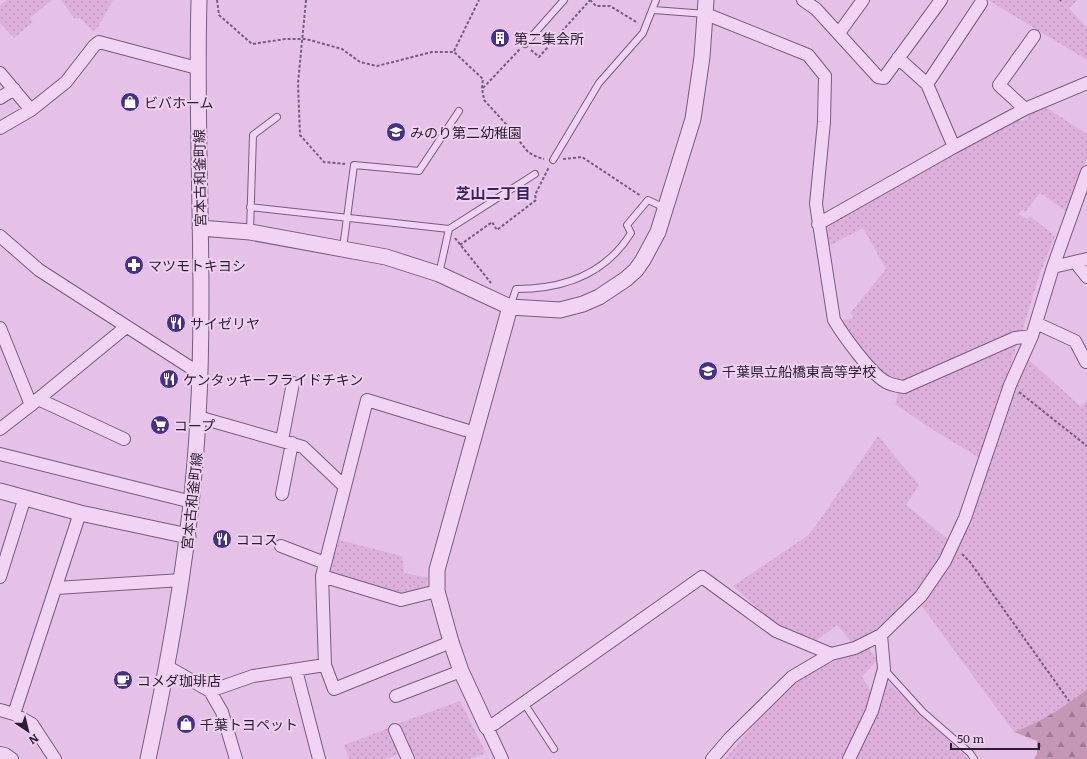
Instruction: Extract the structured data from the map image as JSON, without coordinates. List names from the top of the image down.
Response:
{
  "streets": {
    "street": ["宮本古和釜町線"]
  },
  "districts": ["芝山二丁目"],
  "places": {
    "building": ["第二集会所"],
    "shop": ["ビバホーム", "千葉トヨペット"],
    "school or university": ["みのり第二幼稚園", "千葉県立船橋東高等学校"],
    "pharmacy": ["マツモトキヨシ"],
    "restaurant": ["サイゼリヤ", "ケンタッキーフライドチキン", "ココス"],
    "supermarket": ["コープ"],
    "cafe": ["コメダ珈琲店"]
  },
  "scale_bar": "50 m",
  "north": "bottom right"
}
